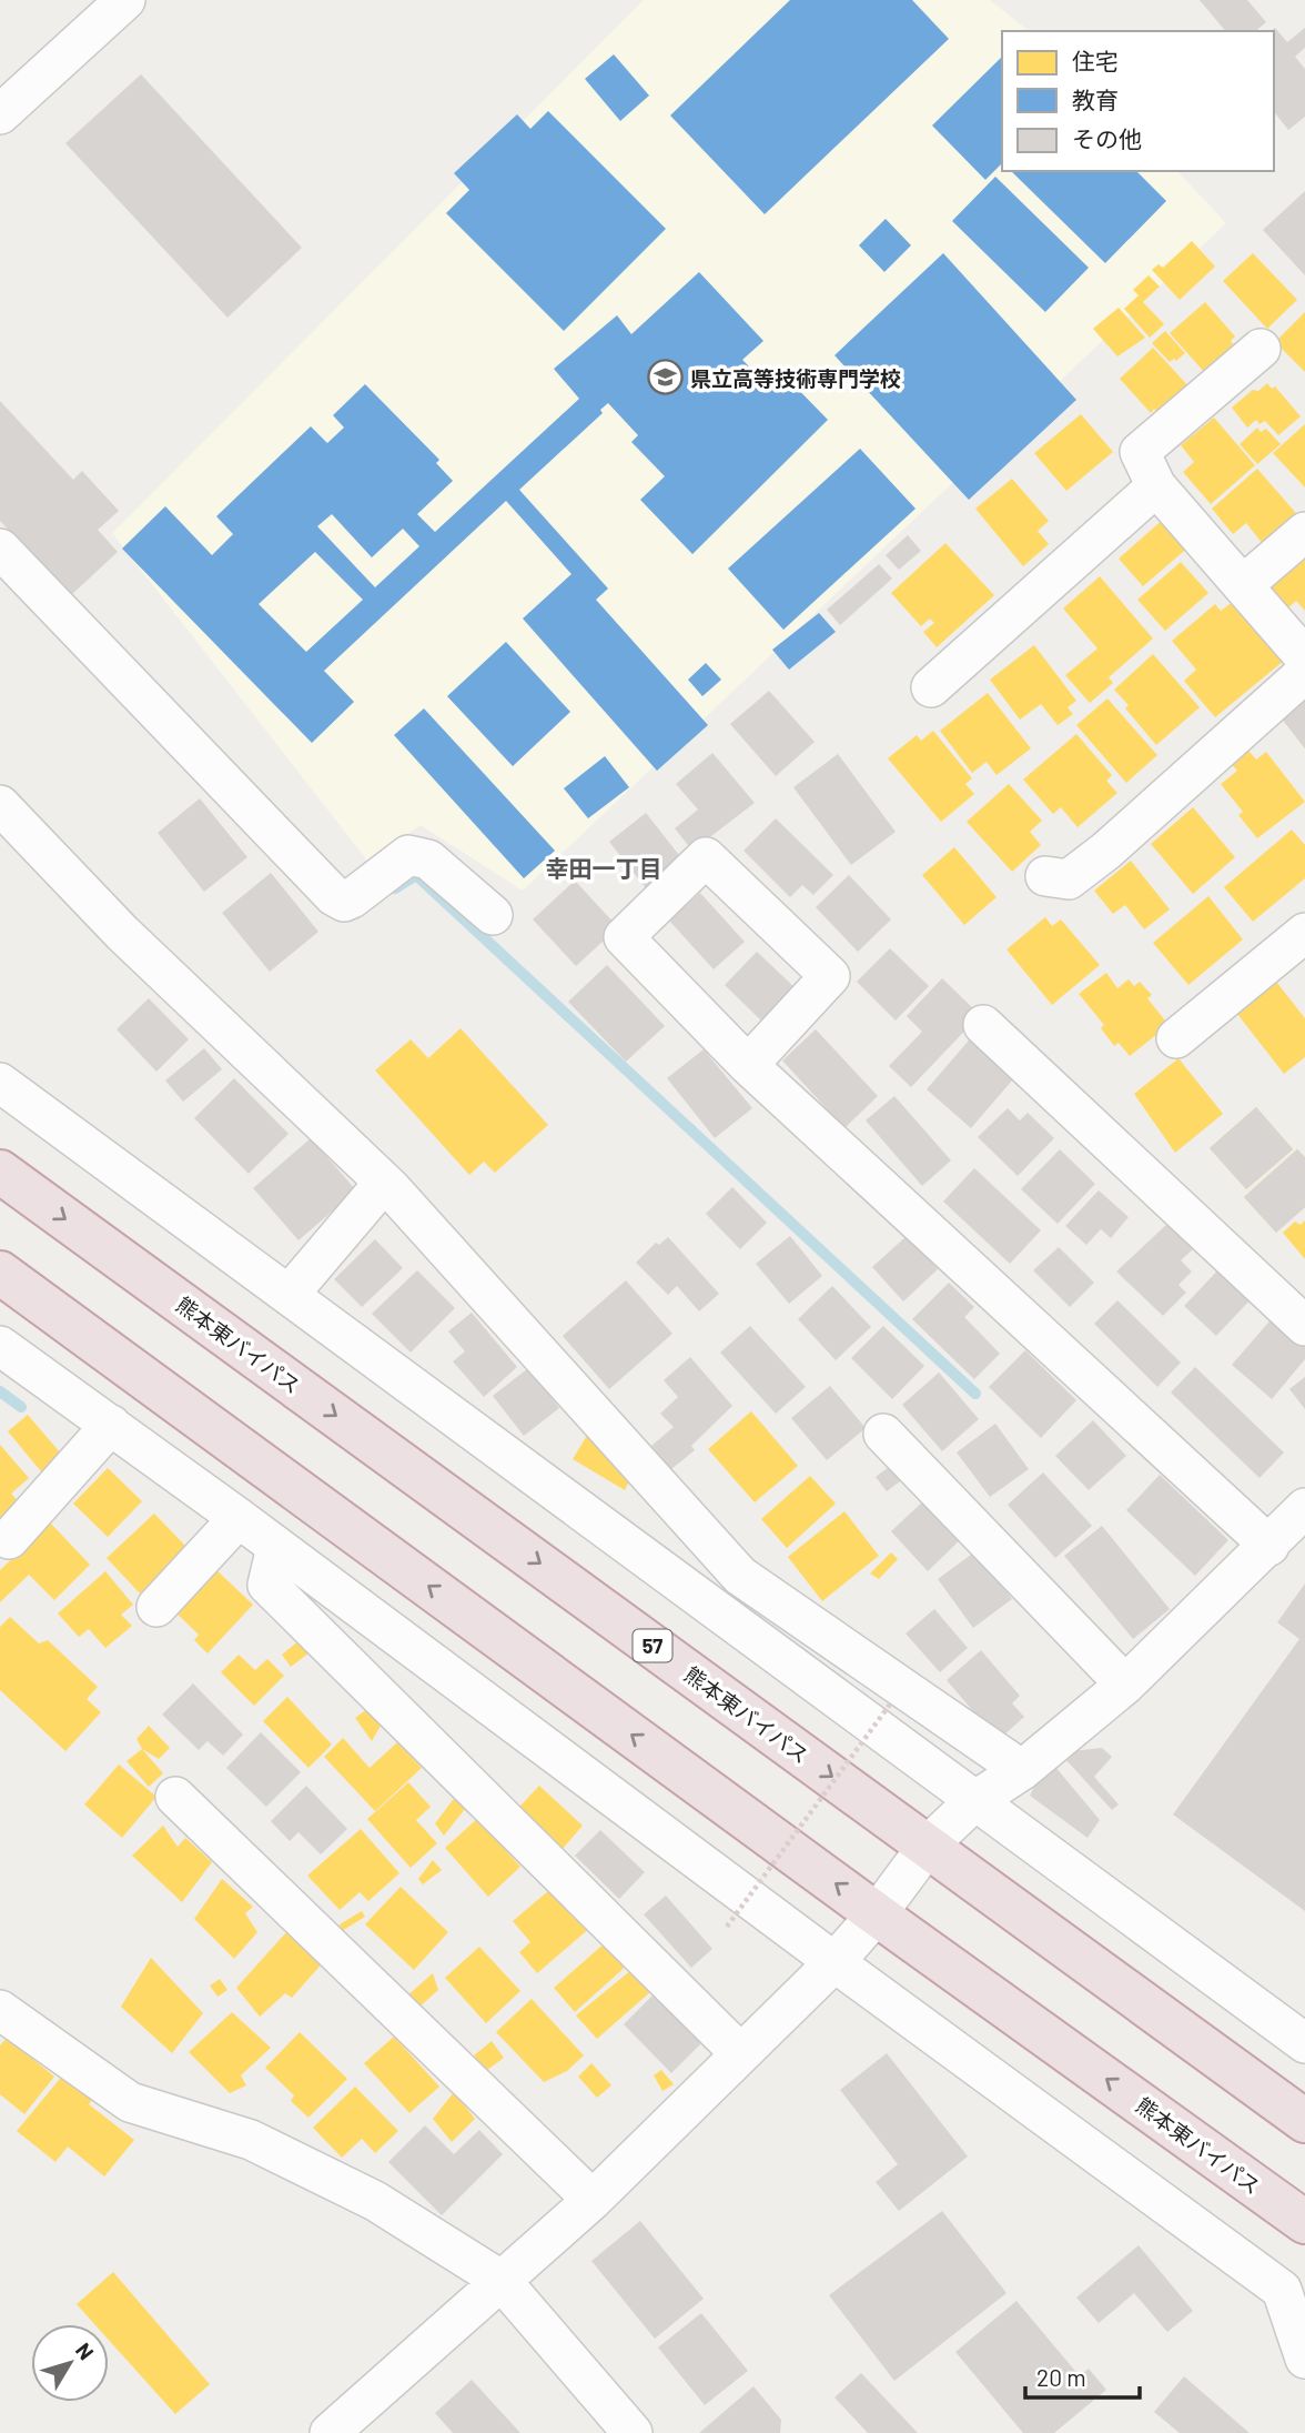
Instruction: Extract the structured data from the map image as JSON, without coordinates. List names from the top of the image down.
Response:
{
  "streets": {
    "highway": ["熊本東バイパス", "57"]
  },
  "districts": ["幸田一丁目"],
  "places": {
    "school or university": ["県立高等技術専門学校"]
  },
  "legend": ["住宅", "教育", "その他"],
  "scale_bar": "20 m",
  "north": "top right"
}
